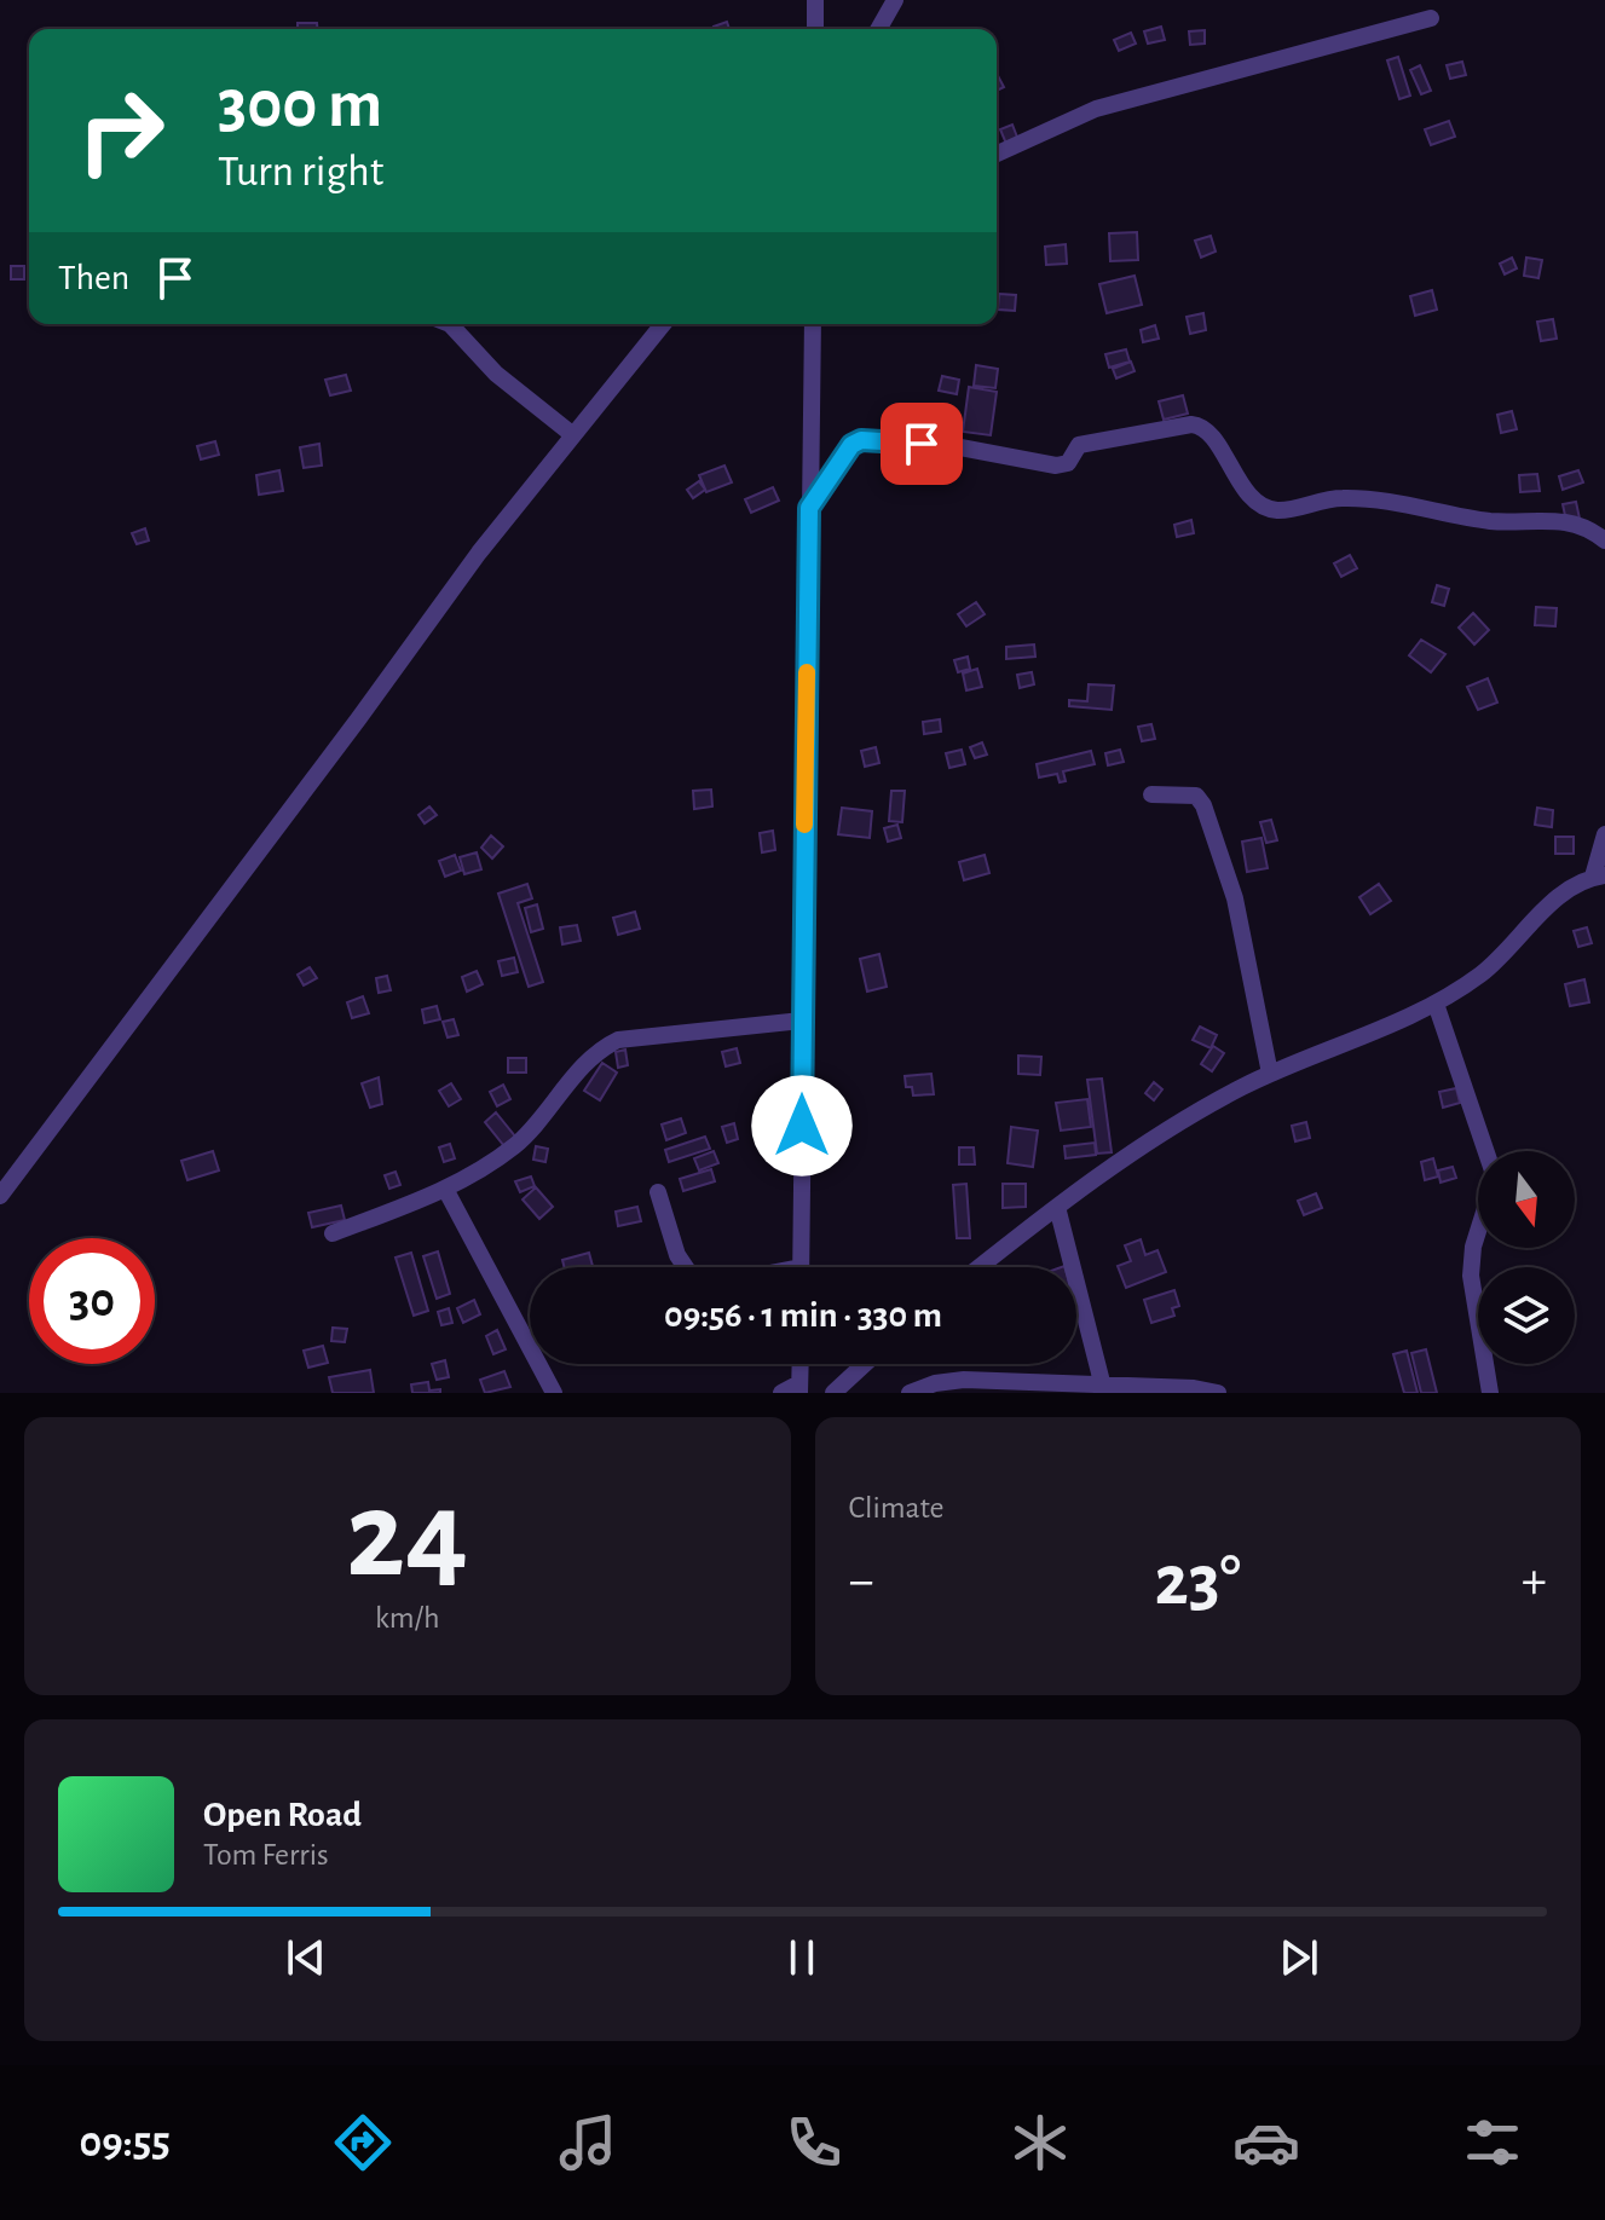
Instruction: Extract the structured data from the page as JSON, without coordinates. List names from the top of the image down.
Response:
{
  "north": "bottom",
  "page": {
    "turn": ["300 m", "Turn right"],
    "then": "Then",
    "limit": "30",
    "trip": "09:56 · 1 min · 330 m",
    "tile": [
      ["24", "km/h"],
      "Climate"
    ],
    "heat": ["−", "23°", "+"],
    "song": ["Open Road", "Tom Ferris"],
    "tabs": "09:55"
  }
}
